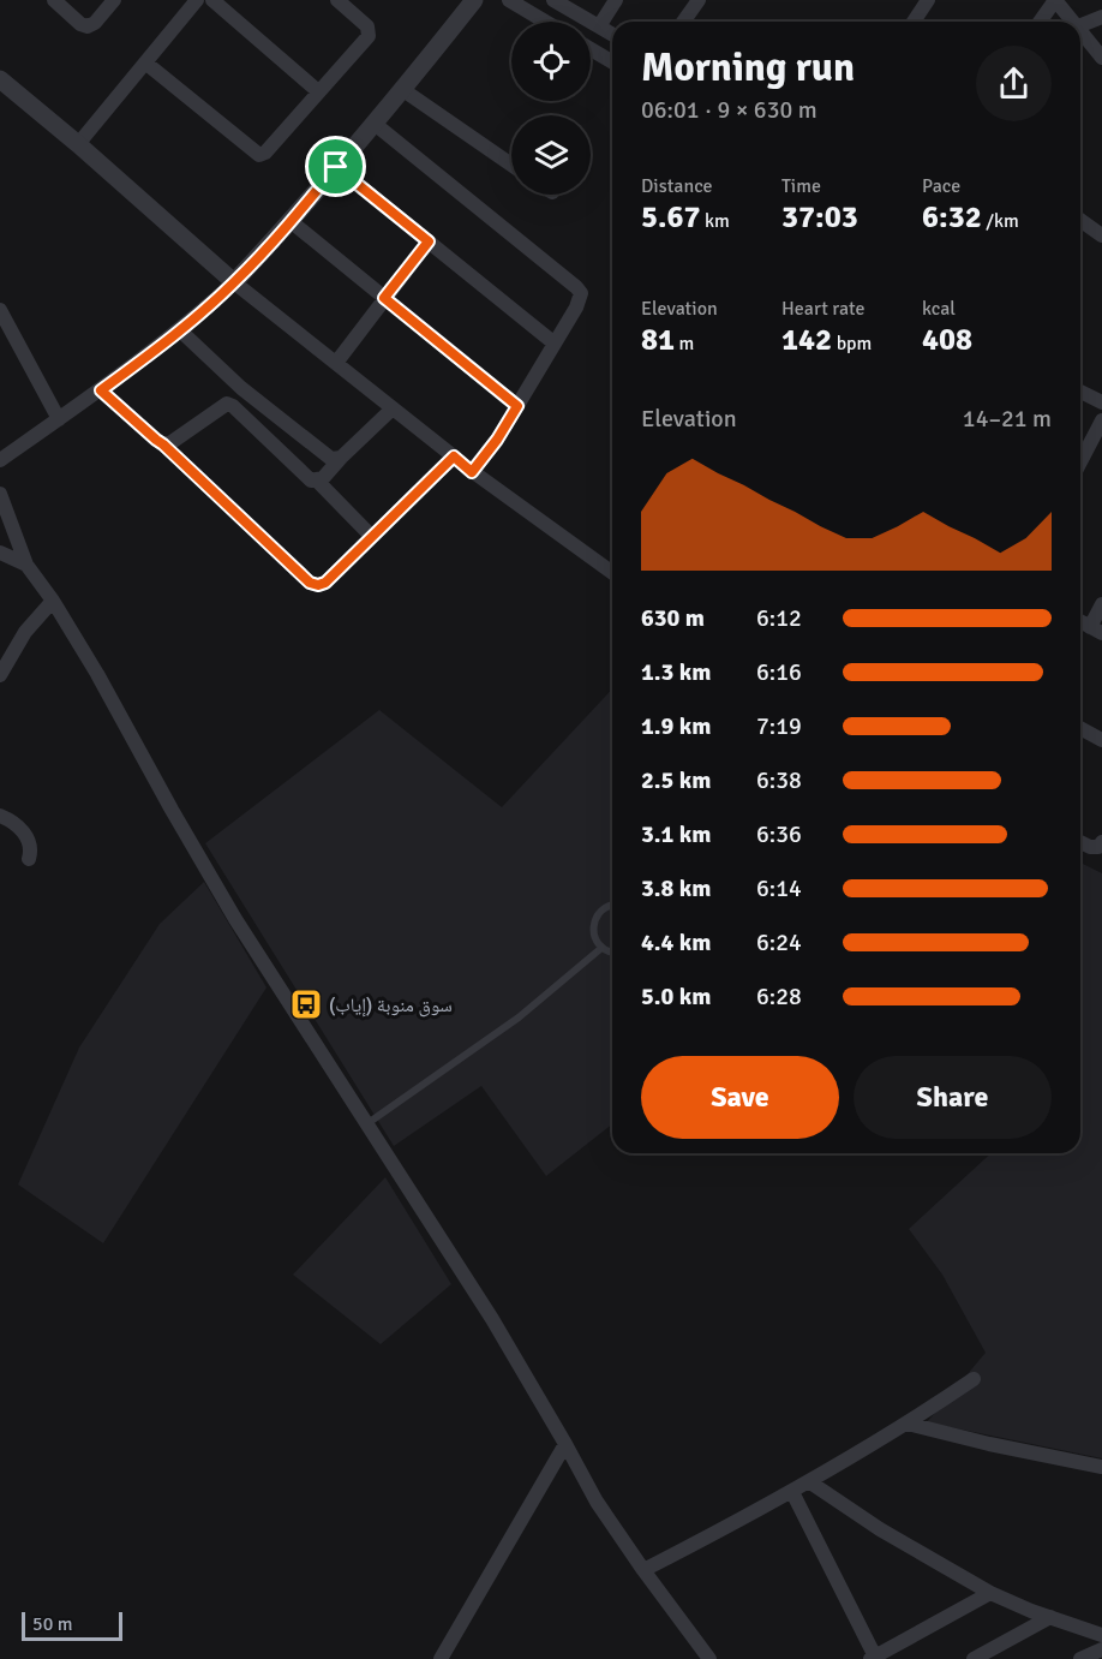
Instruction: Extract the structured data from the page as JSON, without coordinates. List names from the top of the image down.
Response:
{
  "places": {
    "bus stop": ["سوق منوبة (إياب)"]
  },
  "scale_bar": "50 m",
  "page": {
    "heading": ["Morning run", "06:01 · 9 × 630 m"],
    "stats": [
      ["Distance", "5.67 km"],
      ["Time", "37:03"],
      ["Pace", "6:32 /km"],
      ["Elevation", "81 m"],
      ["Heart rate", "142 bpm"],
      ["kcal", "408"]
    ],
    "chart": ["Elevation", "14–21 m"],
    "list": [
      {
        "name": "630 m",
        "note": "6:12"
      },
      {
        "name": "1.3 km",
        "note": "6:16"
      },
      {
        "name": "1.9 km",
        "note": "7:19"
      },
      {
        "name": "2.5 km",
        "note": "6:38"
      },
      {
        "name": "3.1 km",
        "note": "6:36"
      },
      {
        "name": "3.8 km",
        "note": "6:14"
      },
      {
        "name": "4.4 km",
        "note": "6:24"
      },
      {
        "name": "5.0 km",
        "note": "6:28"
      }
    ],
    "buttons": ["Save", "Share"],
    "scale": "50 m"
  }
}
